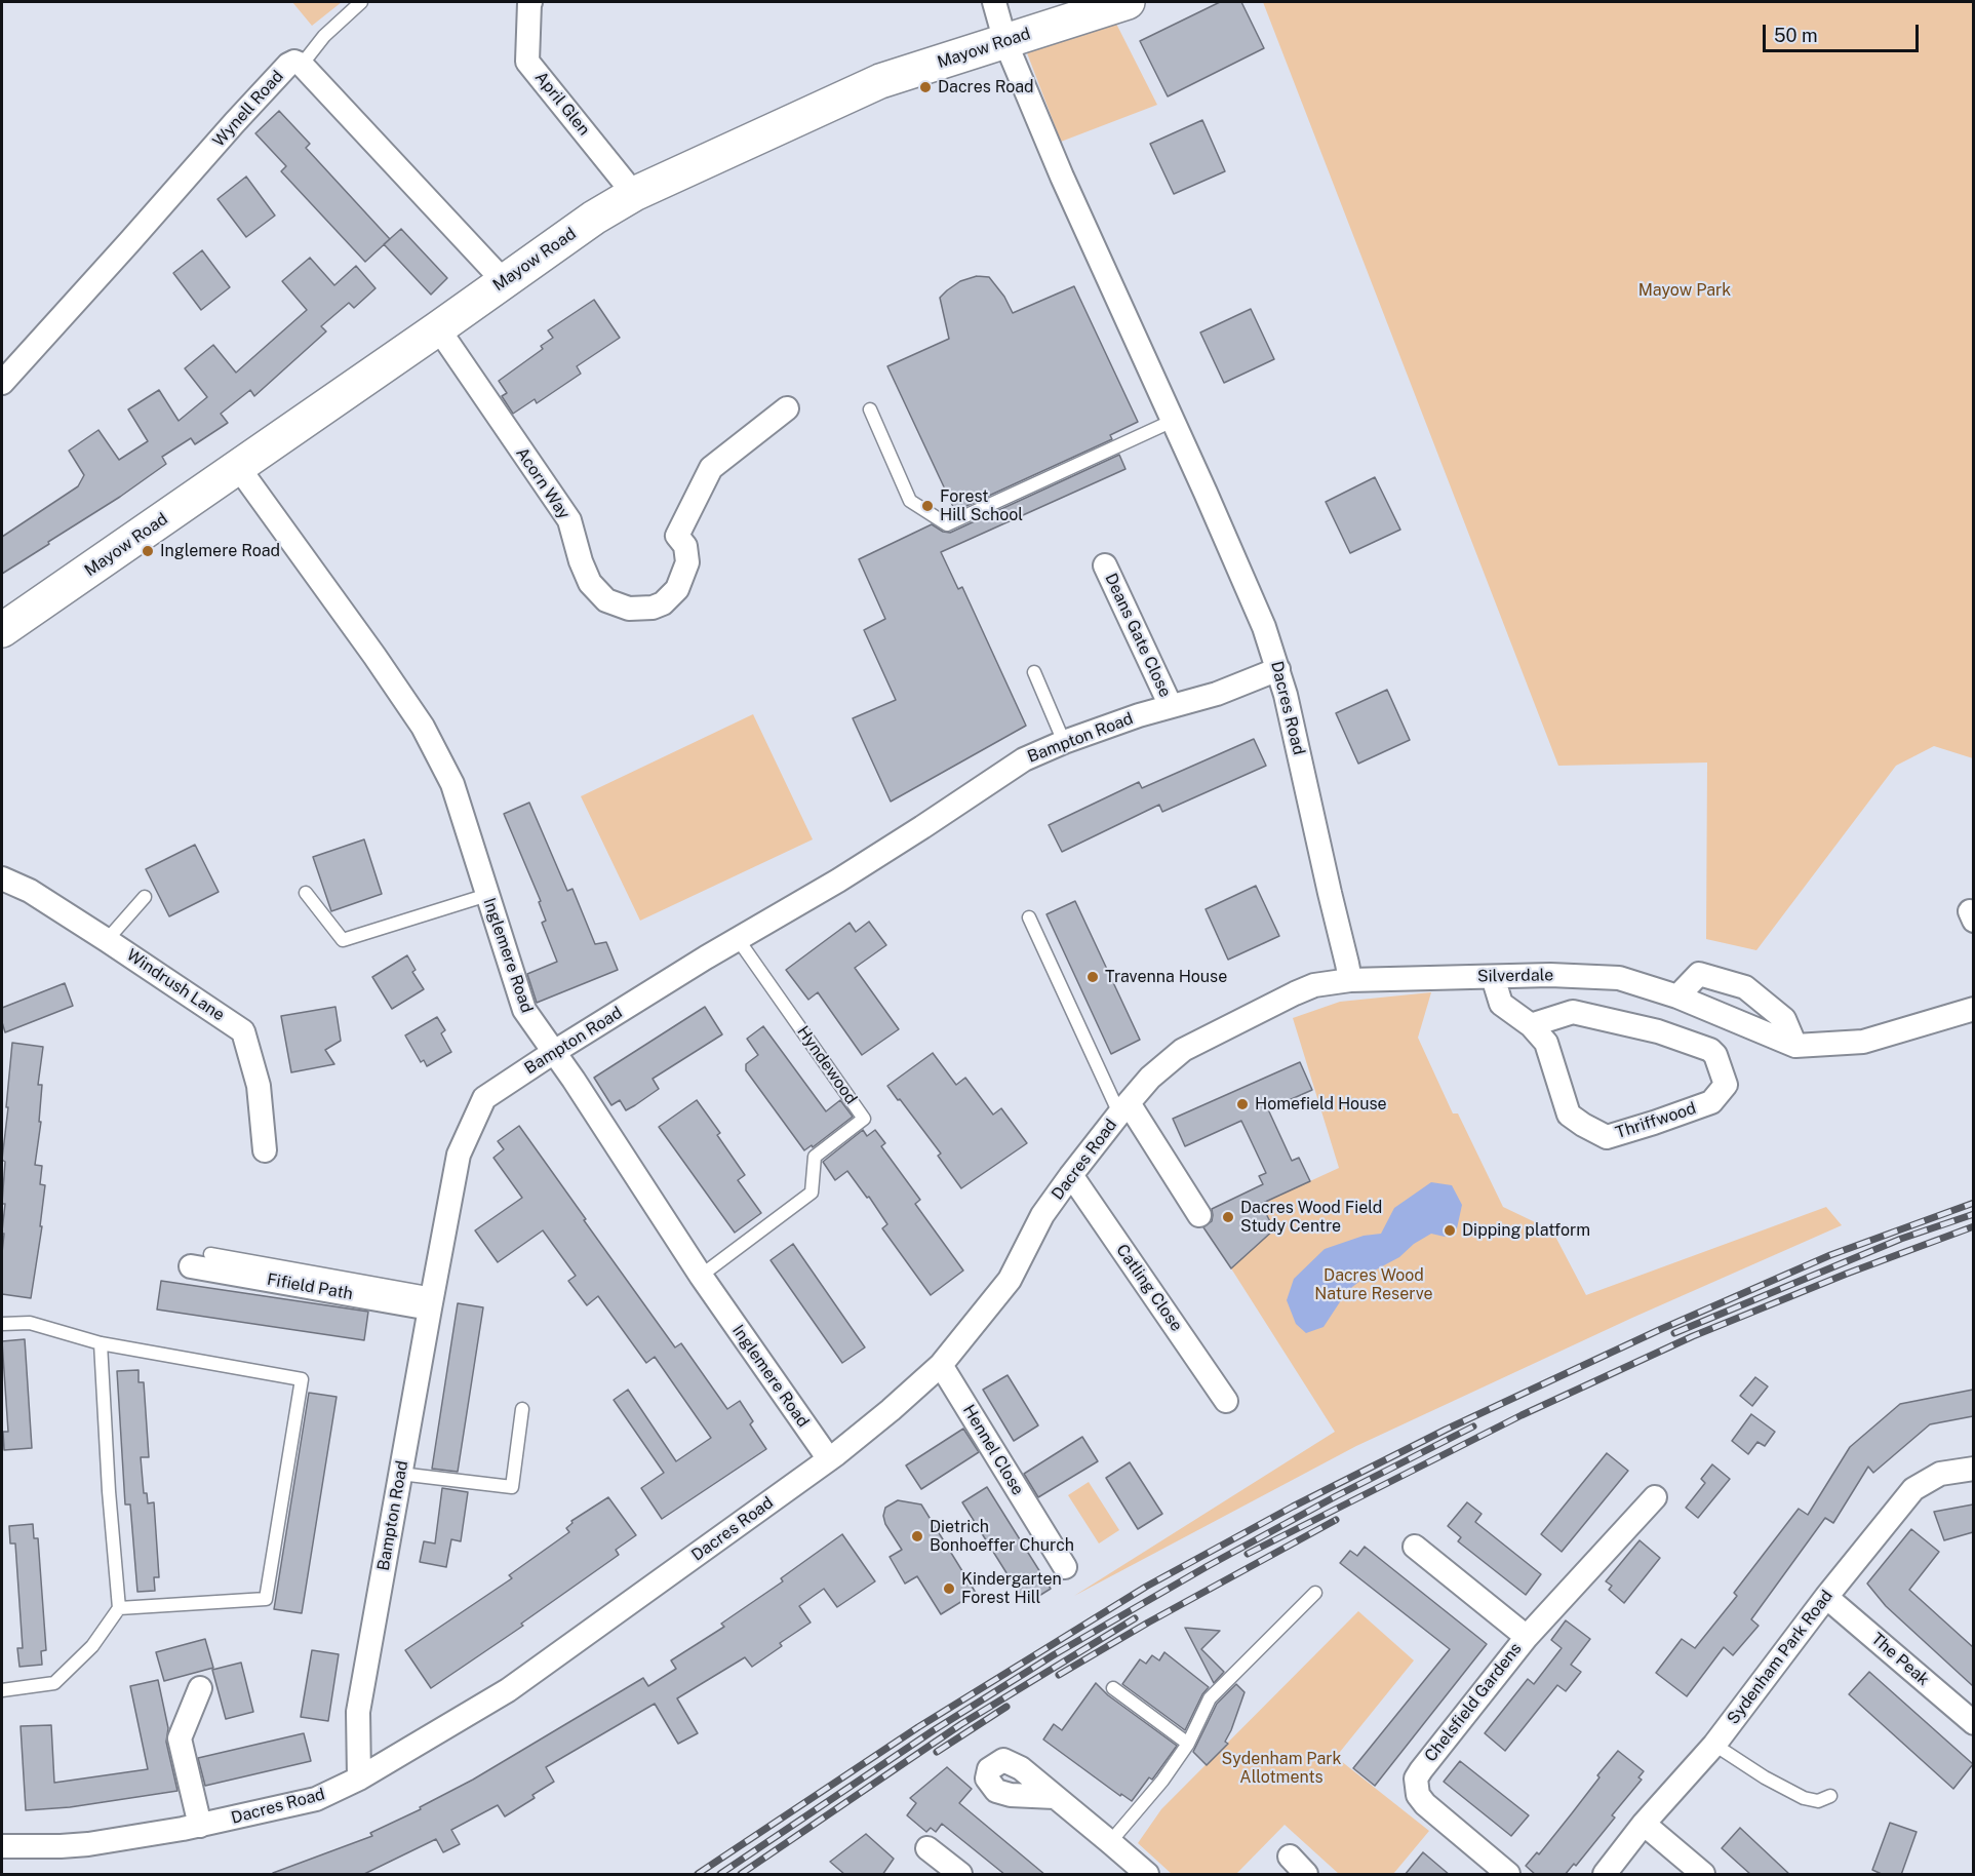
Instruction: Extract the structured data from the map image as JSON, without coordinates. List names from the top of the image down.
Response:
{
  "streets": {
    "street": [
      "Mayow Road",
      "April Glen",
      "Wynell Road",
      "Acorn Way",
      "Deans Gate Close",
      "Dacres Road",
      "Bampton Road",
      "Inglemere Road",
      "Silverdale",
      "Windrush Lane",
      "Thriffwood",
      "Fifield Path",
      "Catling Close",
      "Hennel Close",
      "Sydenham Park Road",
      "The Peak",
      "Chelsfield Gardens"
    ],
    "lane": ["Hyndewood"]
  },
  "crossings": [
    ["Mayow Road", "April Glen"],
    ["Mayow Road", "Wynell Road"],
    ["Mayow Road", "Acorn Way"],
    ["Mayow Road", "Dacres Road"],
    ["Mayow Road", "Inglemere Road"],
    ["Deans Gate Close", "Bampton Road"],
    ["Dacres Road", "Bampton Road"],
    ["Dacres Road", "Inglemere Road"],
    ["Dacres Road", "Silverdale"],
    ["Dacres Road", "Catling Close"],
    ["Dacres Road", "Hennel Close"],
    ["Bampton Road", "Inglemere Road"],
    ["Bampton Road", "Hyndewood"],
    ["Bampton Road", "Fifield Path"],
    ["Inglemere Road", "Hyndewood"],
    ["Silverdale", "Thriffwood"],
    ["Sydenham Park Road", "The Peak"]
  ],
  "parks": ["Mayow Park", "Dacres Wood Nature Reserve", "Sydenham Park Allotments"],
  "places": [
    "Dacres Road",
    "Forest Hill School",
    "Inglemere Road",
    "Travenna House",
    "Homefield House",
    "Dacres Wood Field Study Centre",
    "Dipping platform",
    "Dietrich Bonhoeffer Church",
    "Kindergarten Forest Hill"
  ],
  "scale_bar": "50 m"
}
